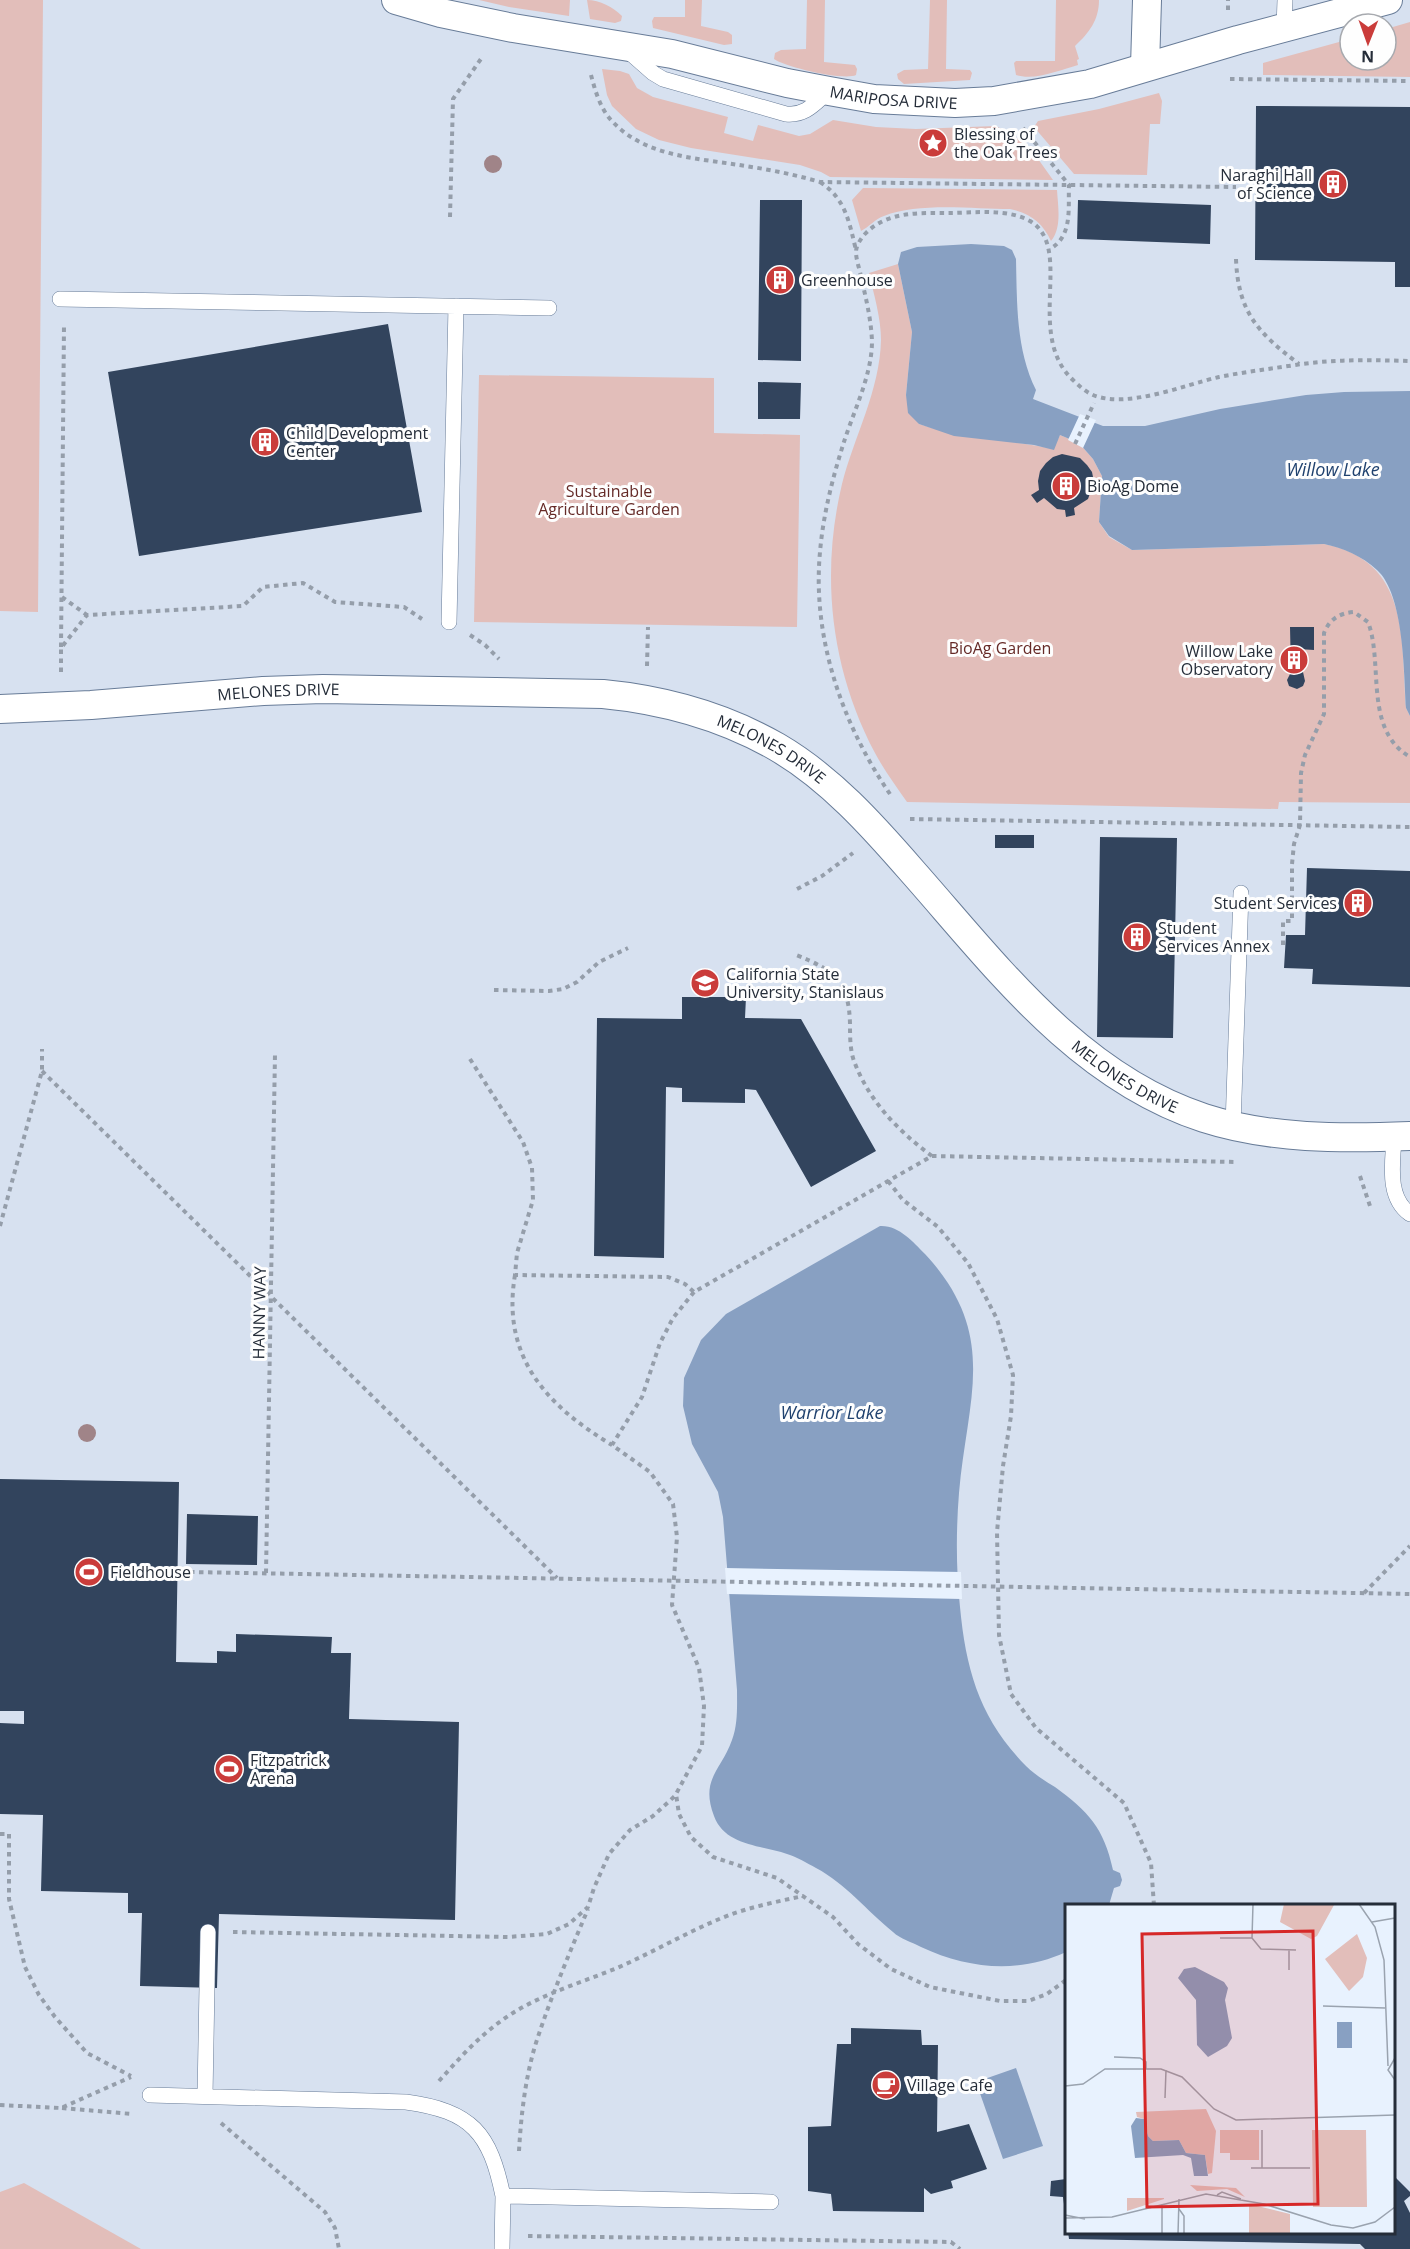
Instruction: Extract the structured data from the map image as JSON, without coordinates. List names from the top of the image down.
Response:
{
  "streets": {
    "street": ["MARIPOSA DRIVE", "MELONES DRIVE"],
    "path": ["HANNY WAY"]
  },
  "water": ["Willow Lake", "Warrior Lake"],
  "parks": ["Sustainable Agriculture Garden", "BioAg Garden"],
  "places": {
    "place": ["Blessing of the Oak Trees"],
    "building": [
      "Naraghi Hall of Science",
      "Greenhouse",
      "Child Development Center",
      "BioAg Dome",
      "Willow Lake Observatory",
      "Student Services",
      "Student Services Annex"
    ],
    "school or university": ["California State University, Stanislaus"],
    "sports": ["Fieldhouse", "Fitzpatrick Arena"],
    "cafe": ["Village Cafe"]
  },
  "north": "bottom"
}
